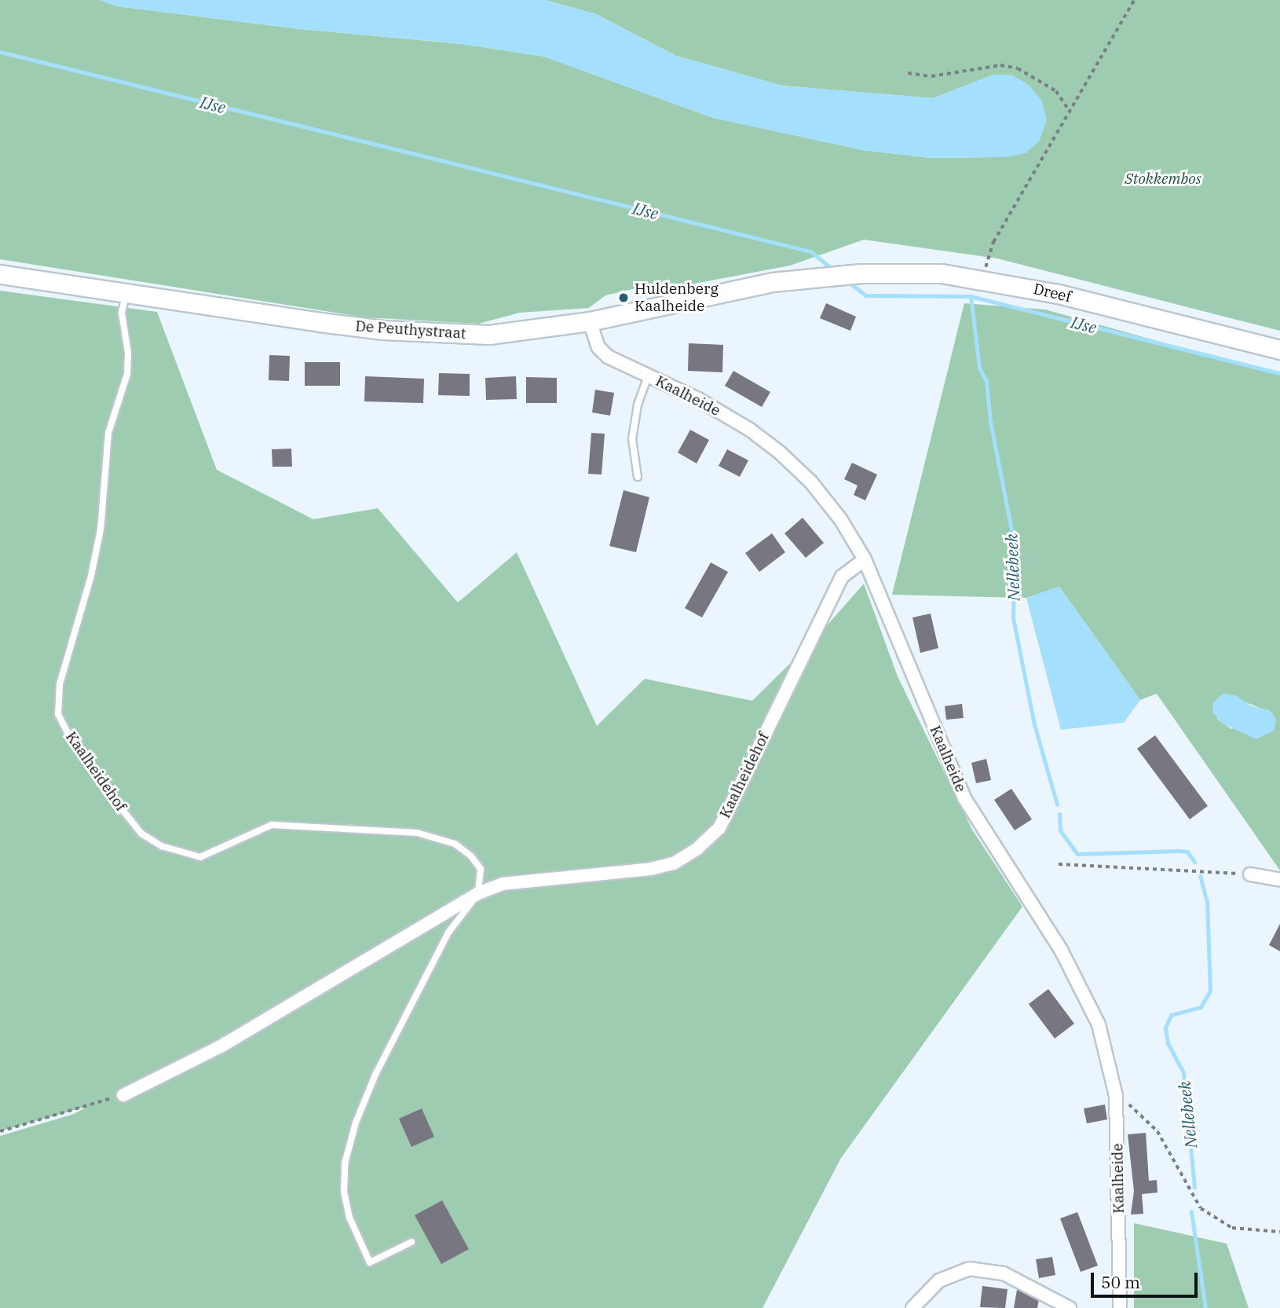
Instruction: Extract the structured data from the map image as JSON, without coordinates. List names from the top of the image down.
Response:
{
  "streets": {
    "main road": ["Dreef", "De Peuthystraat"],
    "street": ["Kaalheide", "Kaalheidehof"]
  },
  "crossings": [
    ["Dreef", "De Peuthystraat"],
    ["De Peuthystraat", "Kaalheide"],
    ["De Peuthystraat", "Kaalheidehof"],
    ["Kaalheide", "Kaalheidehof"]
  ],
  "water": ["IJse", "Nellebeek"],
  "parks": ["Stokkembos"],
  "places": ["Huldenberg Kaalheide"],
  "scale_bar": "50 m"
}
